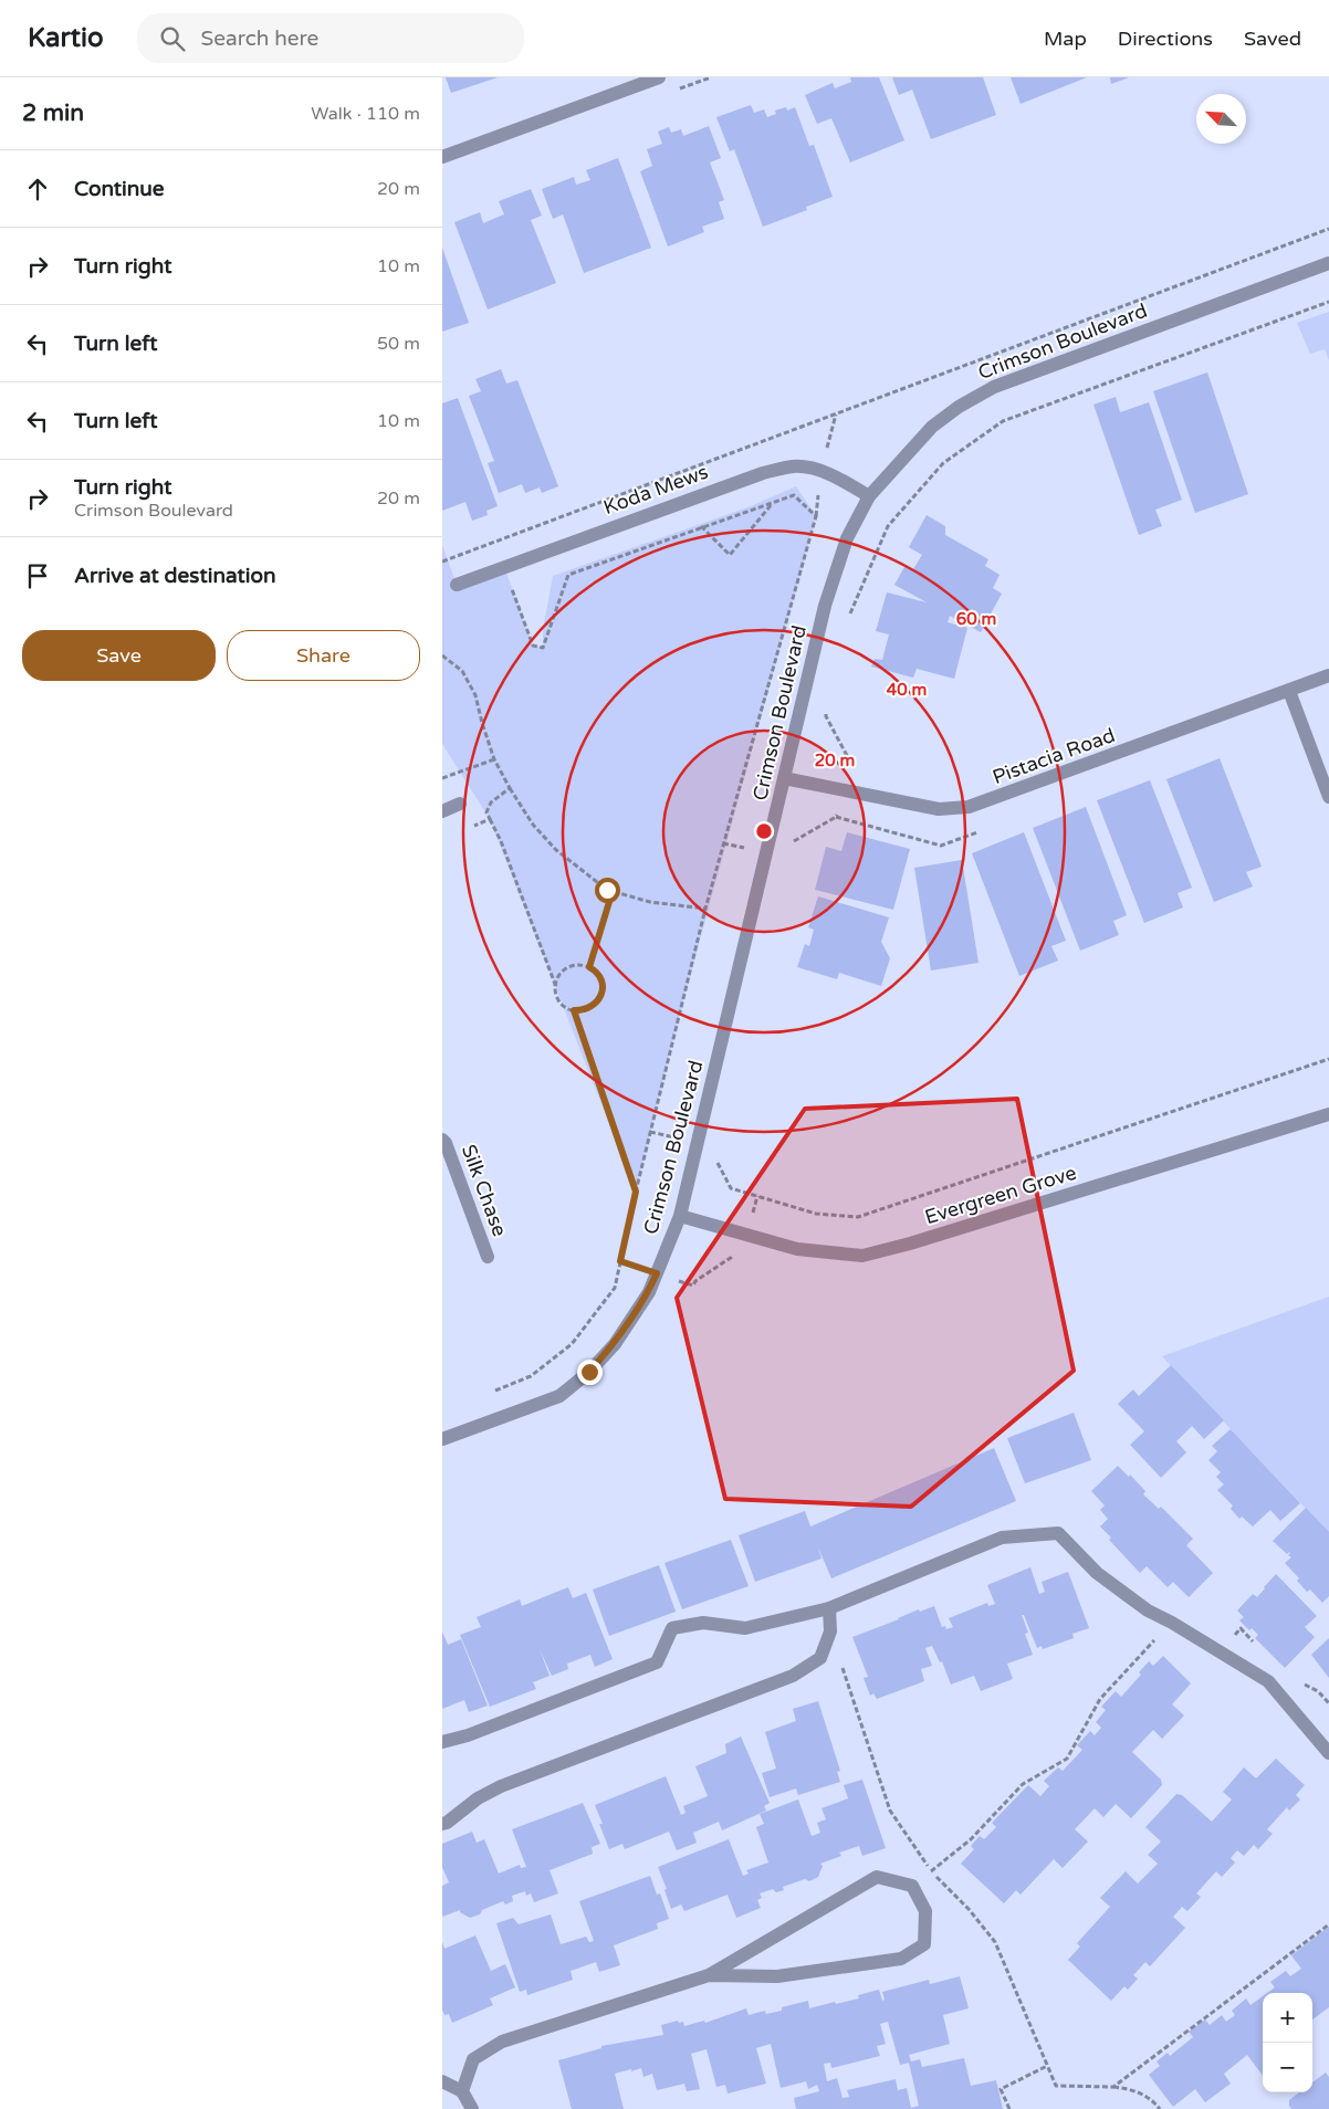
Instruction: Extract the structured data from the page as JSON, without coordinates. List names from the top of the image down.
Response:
{
  "streets": {
    "street": [
      "Crimson Boulevard",
      "Koda Mews",
      "Pistacia Road",
      "Silk Chase",
      "Evergreen Grove"
    ]
  },
  "crossings": [
    ["Crimson Boulevard", "Koda Mews"],
    ["Crimson Boulevard", "Pistacia Road"],
    ["Crimson Boulevard", "Evergreen Grove"]
  ],
  "north": "top left",
  "page": {
    "header": "Kartio",
    "search": "Search here",
    "nav": ["Map", "Directions", "Saved"],
    "heading": ["2 min", "Walk · 110 m"],
    "list": [
      ["Continue", "20 m"],
      ["Turn right", "10 m"],
      ["Turn left", "50 m"],
      ["Turn left", "10 m"],
      ["Turn right", "Crimson Boulevard", "20 m"],
      "Arrive at destination"
    ],
    "buttons": ["Save", "Share"],
    "map_buttons": ["+", "−"]
  },
  "rings": ["60 m", "40 m", "20 m"]
}
